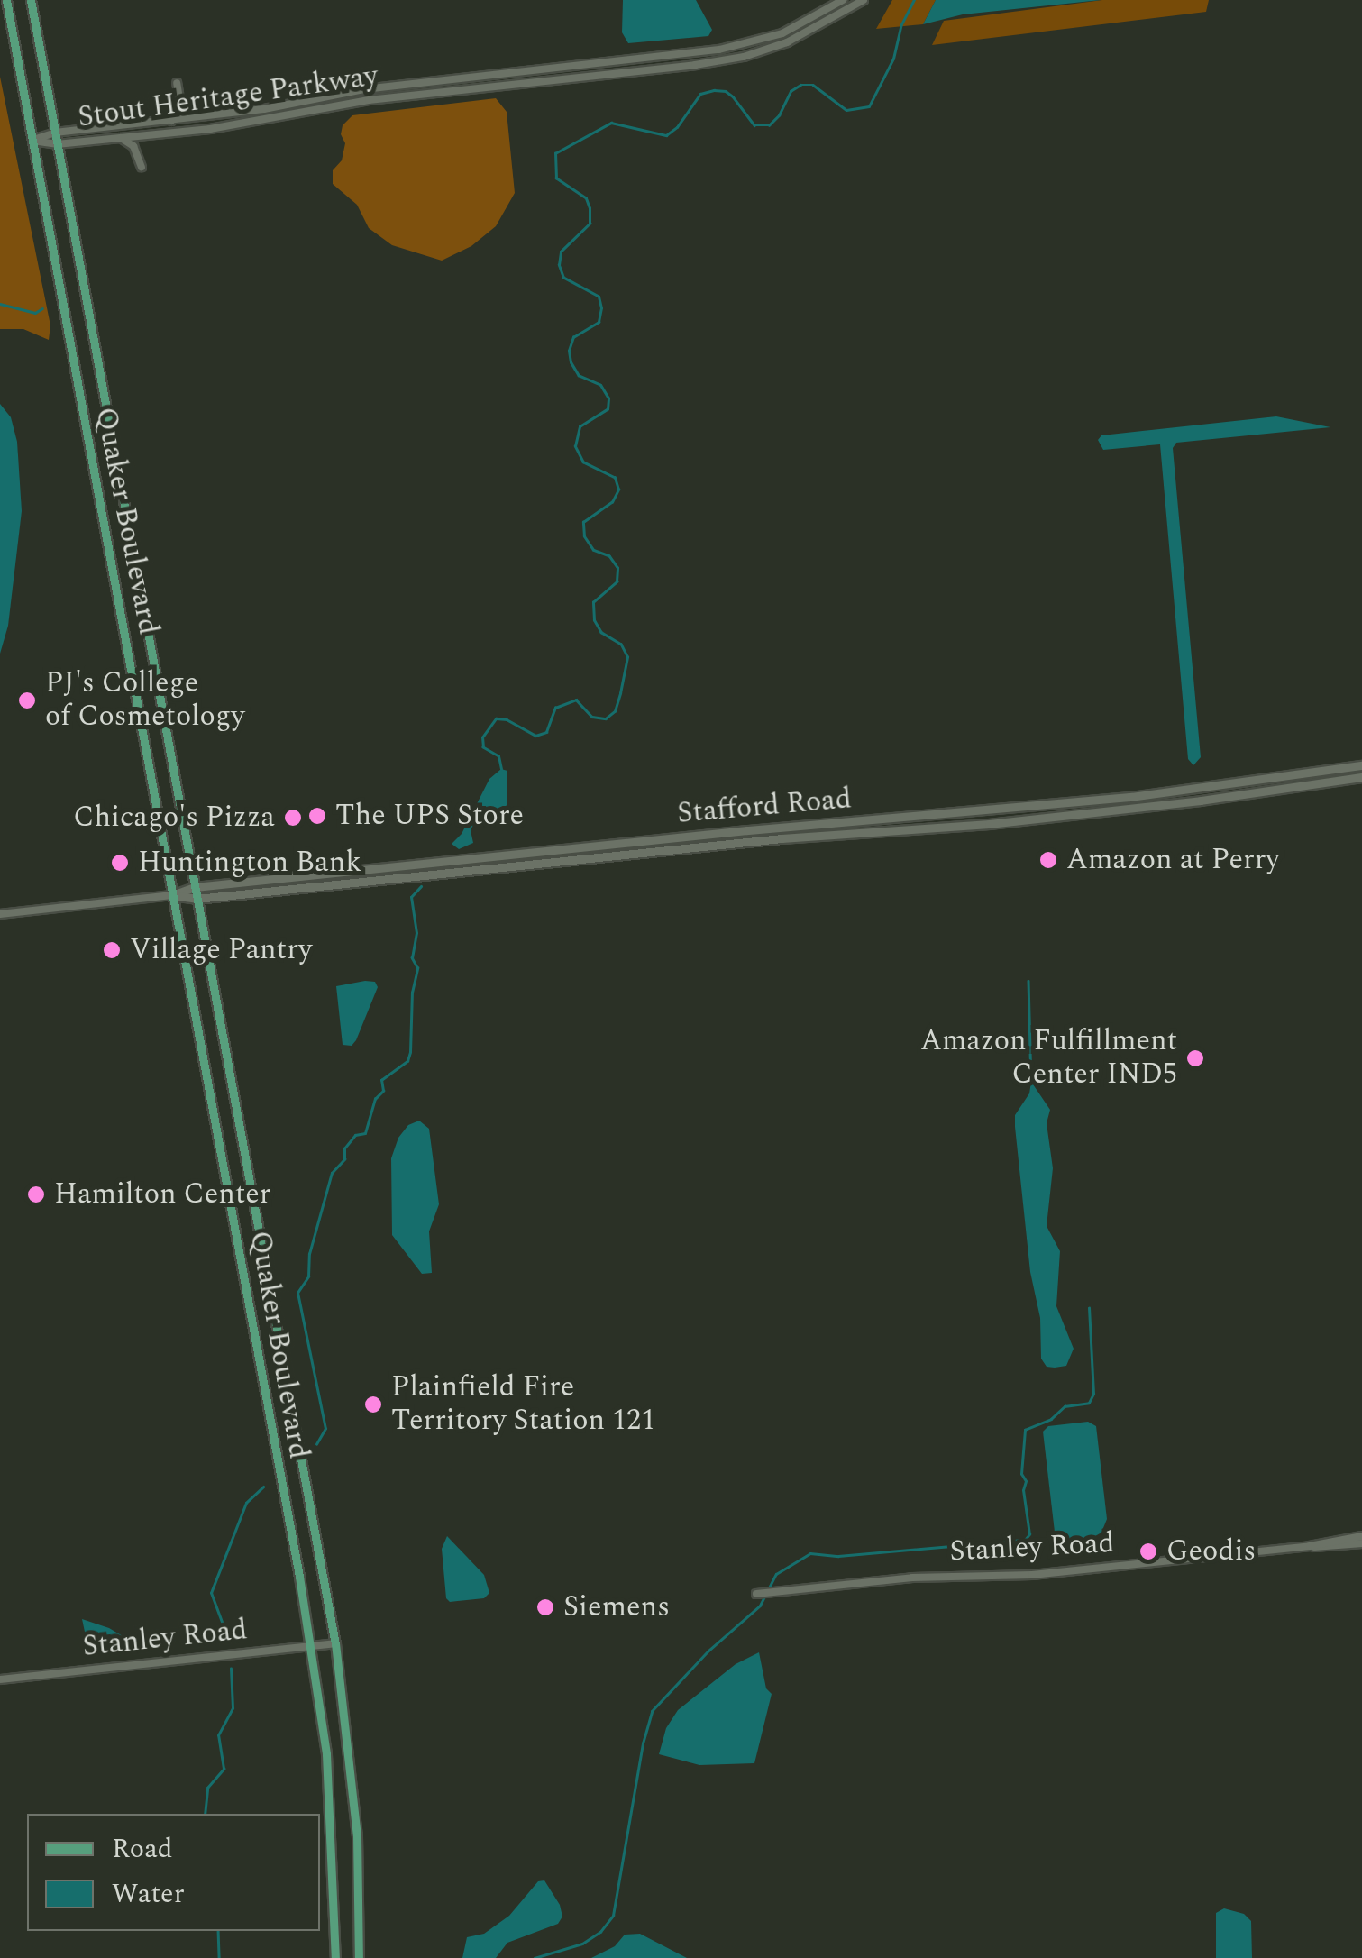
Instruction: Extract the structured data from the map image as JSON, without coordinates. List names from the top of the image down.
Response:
{
  "streets": {
    "main road": ["Quaker Boulevard", "Stafford Road"],
    "street": ["Stout Heritage Parkway", "Stanley Road"]
  },
  "crossings": [
    ["Stout Heritage Parkway", "Quaker Boulevard"],
    ["Quaker Boulevard", "Stafford Road"],
    ["Quaker Boulevard", "Stanley Road"]
  ],
  "places": [
    "PJ's College of Cosmetology",
    "The UPS Store",
    "Chicago's Pizza",
    "Amazon at Perry",
    "Huntington Bank",
    "Village Pantry",
    "Amazon Fulfillment Center IND5",
    "Hamilton Center",
    "Plainfield Fire Territory Station 121",
    "Geodis",
    "Siemens"
  ],
  "legend": ["Road", "Water"]
}
